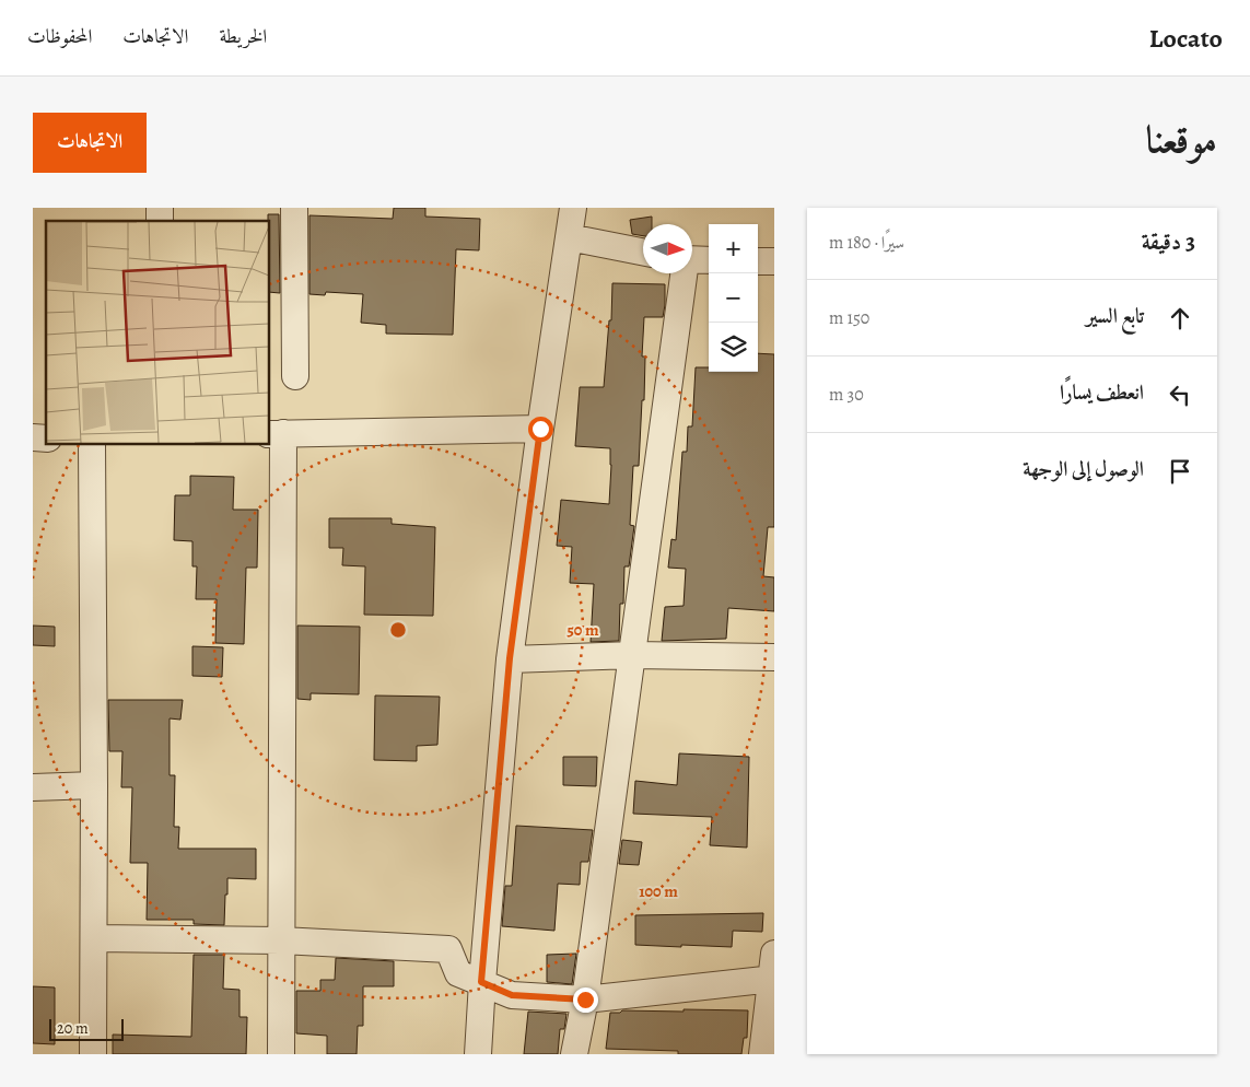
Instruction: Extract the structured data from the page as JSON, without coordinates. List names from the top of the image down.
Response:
{
  "scale_bar": "20 m",
  "north": "right",
  "page": {
    "header": "Locato",
    "nav": ["الخريطة", "الاتجاهات", "المحفوظات"],
    "title": "موقعنا",
    "buttons": "الاتجاهات",
    "heading": ["3 دقيقة", "سيرًا · 180 m"],
    "map_buttons": ["+", "−"],
    "list": [
      ["تابع السير", "150 m"],
      ["انعطف يسارًا", "30 m"],
      "الوصول إلى الوجهة"
    ],
    "scale": "20 m"
  },
  "rings": ["50 m", "100 m"]
}
